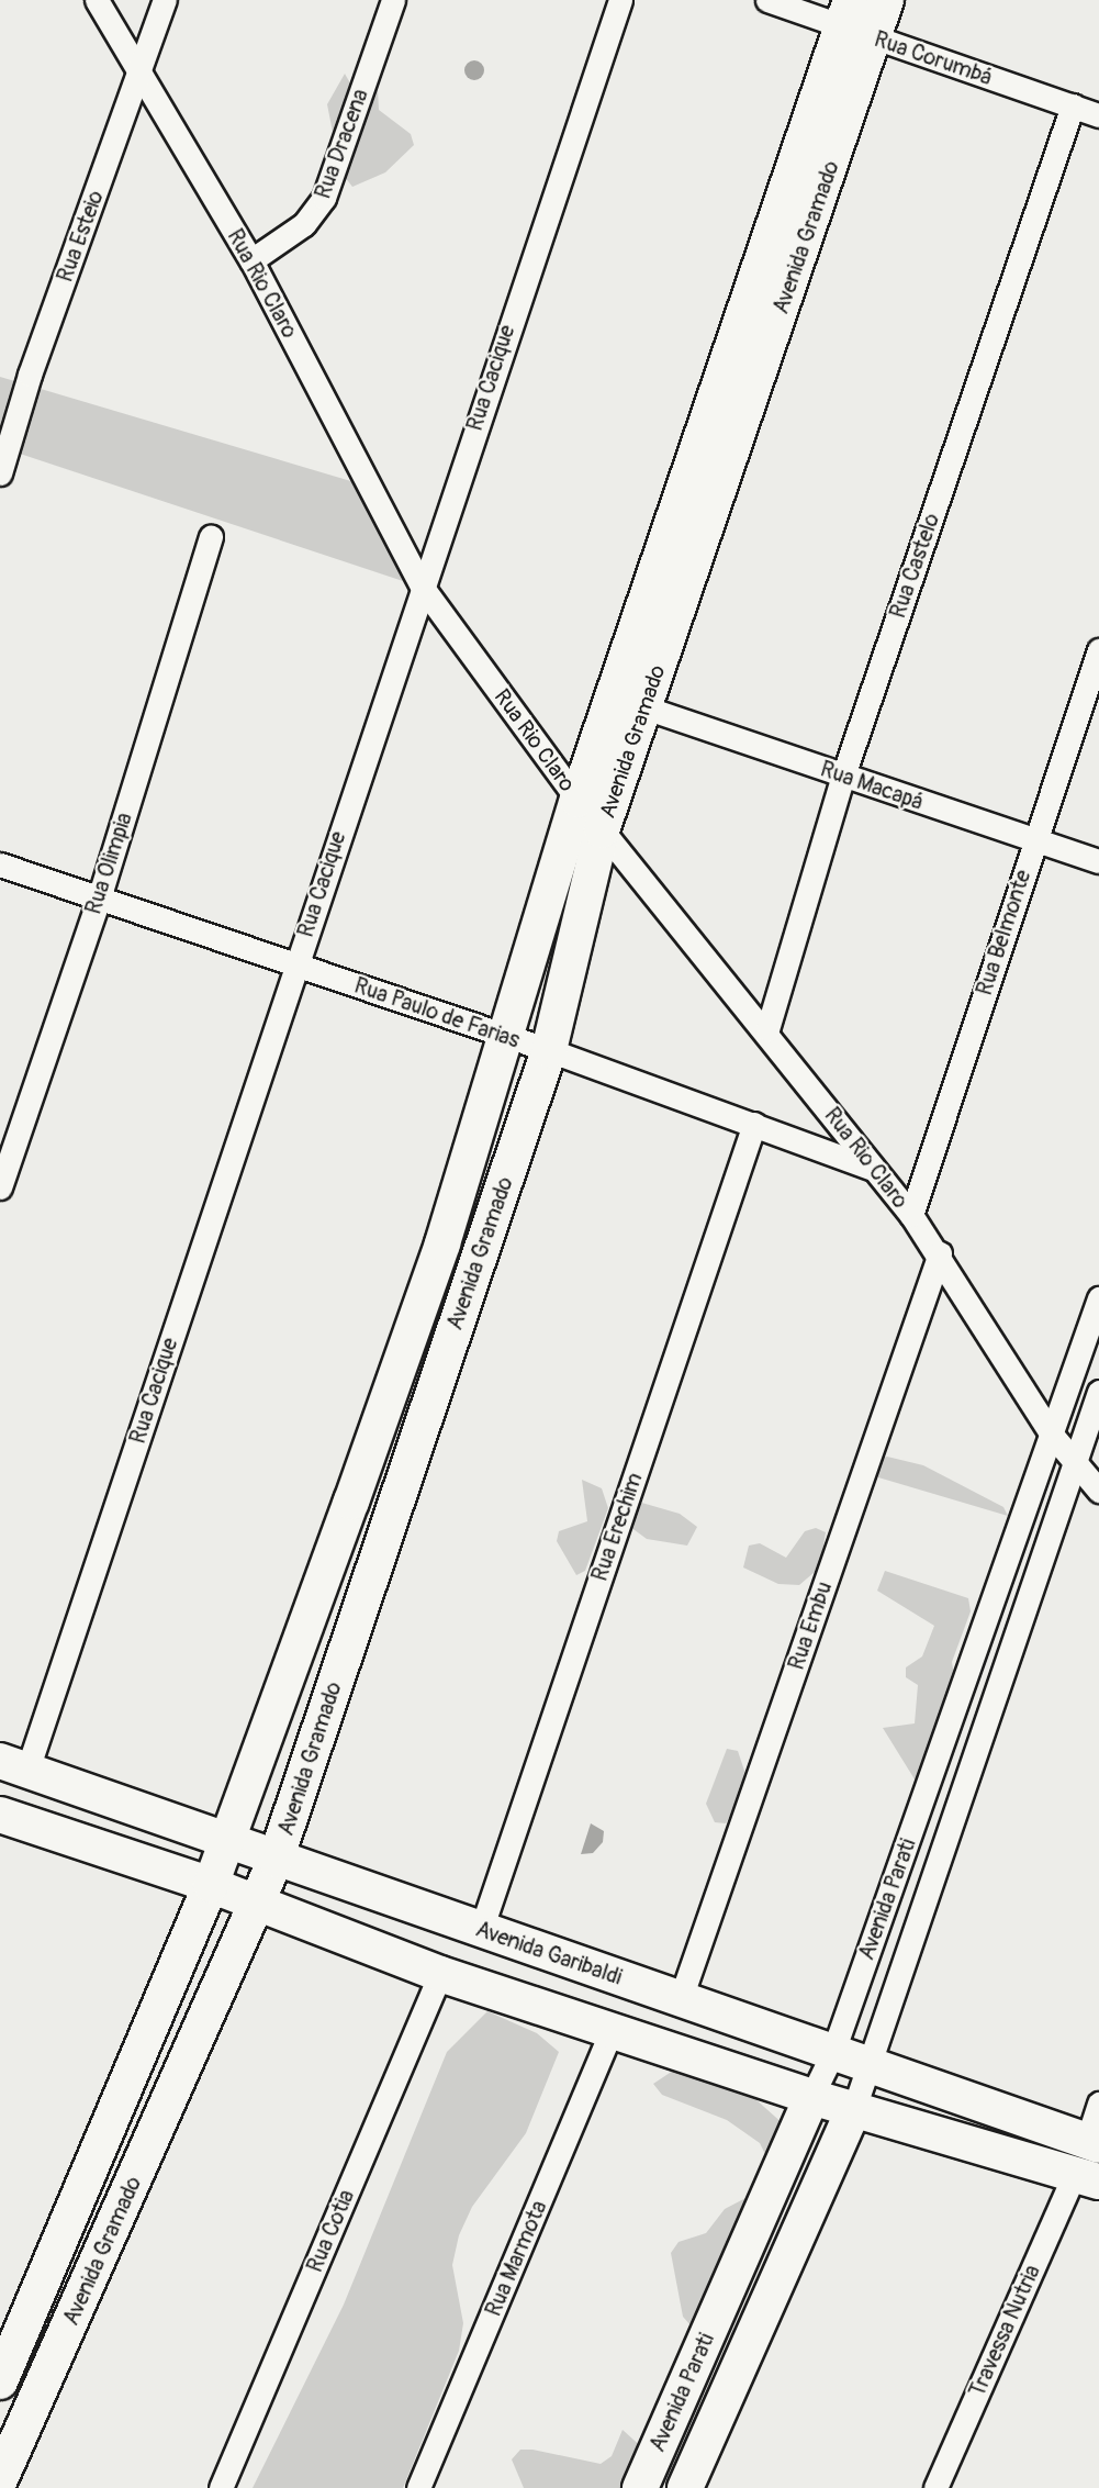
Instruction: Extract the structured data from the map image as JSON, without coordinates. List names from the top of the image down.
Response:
{
  "streets": {
    "street": [
      "Rua Corumbá",
      "Rua Dracena",
      "Rua Esteio",
      "Avenida Gramado",
      "Rua Rio Claro",
      "Rua Cacique",
      "Rua Castelo",
      "Rua Macapá",
      "Rua Olimpia",
      "Rua Belmonte",
      "Rua Paulo de Farias",
      "Rua Erechim",
      "Rua Embu",
      "Avenida Parati",
      "Avenida Garibaldi",
      "Rua Cotia",
      "Rua Marmota",
      "Travessa Nutria"
    ]
  },
  "crossings": [
    ["Rua Corumbá", "Avenida Gramado"],
    ["Rua Corumbá", "Rua Castelo"],
    ["Rua Dracena", "Rua Rio Claro"],
    ["Rua Esteio", "Rua Rio Claro"],
    ["Avenida Gramado", "Rua Rio Claro"],
    ["Avenida Gramado", "Rua Macapá"],
    ["Avenida Gramado", "Rua Paulo de Farias"],
    ["Avenida Gramado", "Avenida Garibaldi"],
    ["Rua Rio Claro", "Rua Cacique"],
    ["Rua Rio Claro", "Rua Castelo"],
    ["Rua Rio Claro", "Rua Belmonte"],
    ["Rua Rio Claro", "Rua Paulo de Farias"],
    ["Rua Rio Claro", "Rua Embu"],
    ["Rua Rio Claro", "Avenida Parati"],
    ["Rua Cacique", "Rua Paulo de Farias"],
    ["Rua Cacique", "Avenida Garibaldi"],
    ["Rua Castelo", "Rua Macapá"],
    ["Rua Macapá", "Rua Belmonte"],
    ["Rua Olimpia", "Rua Paulo de Farias"],
    ["Rua Paulo de Farias", "Rua Erechim"],
    ["Rua Erechim", "Avenida Garibaldi"],
    ["Rua Embu", "Avenida Garibaldi"],
    ["Avenida Parati", "Avenida Garibaldi"]
  ]
}
